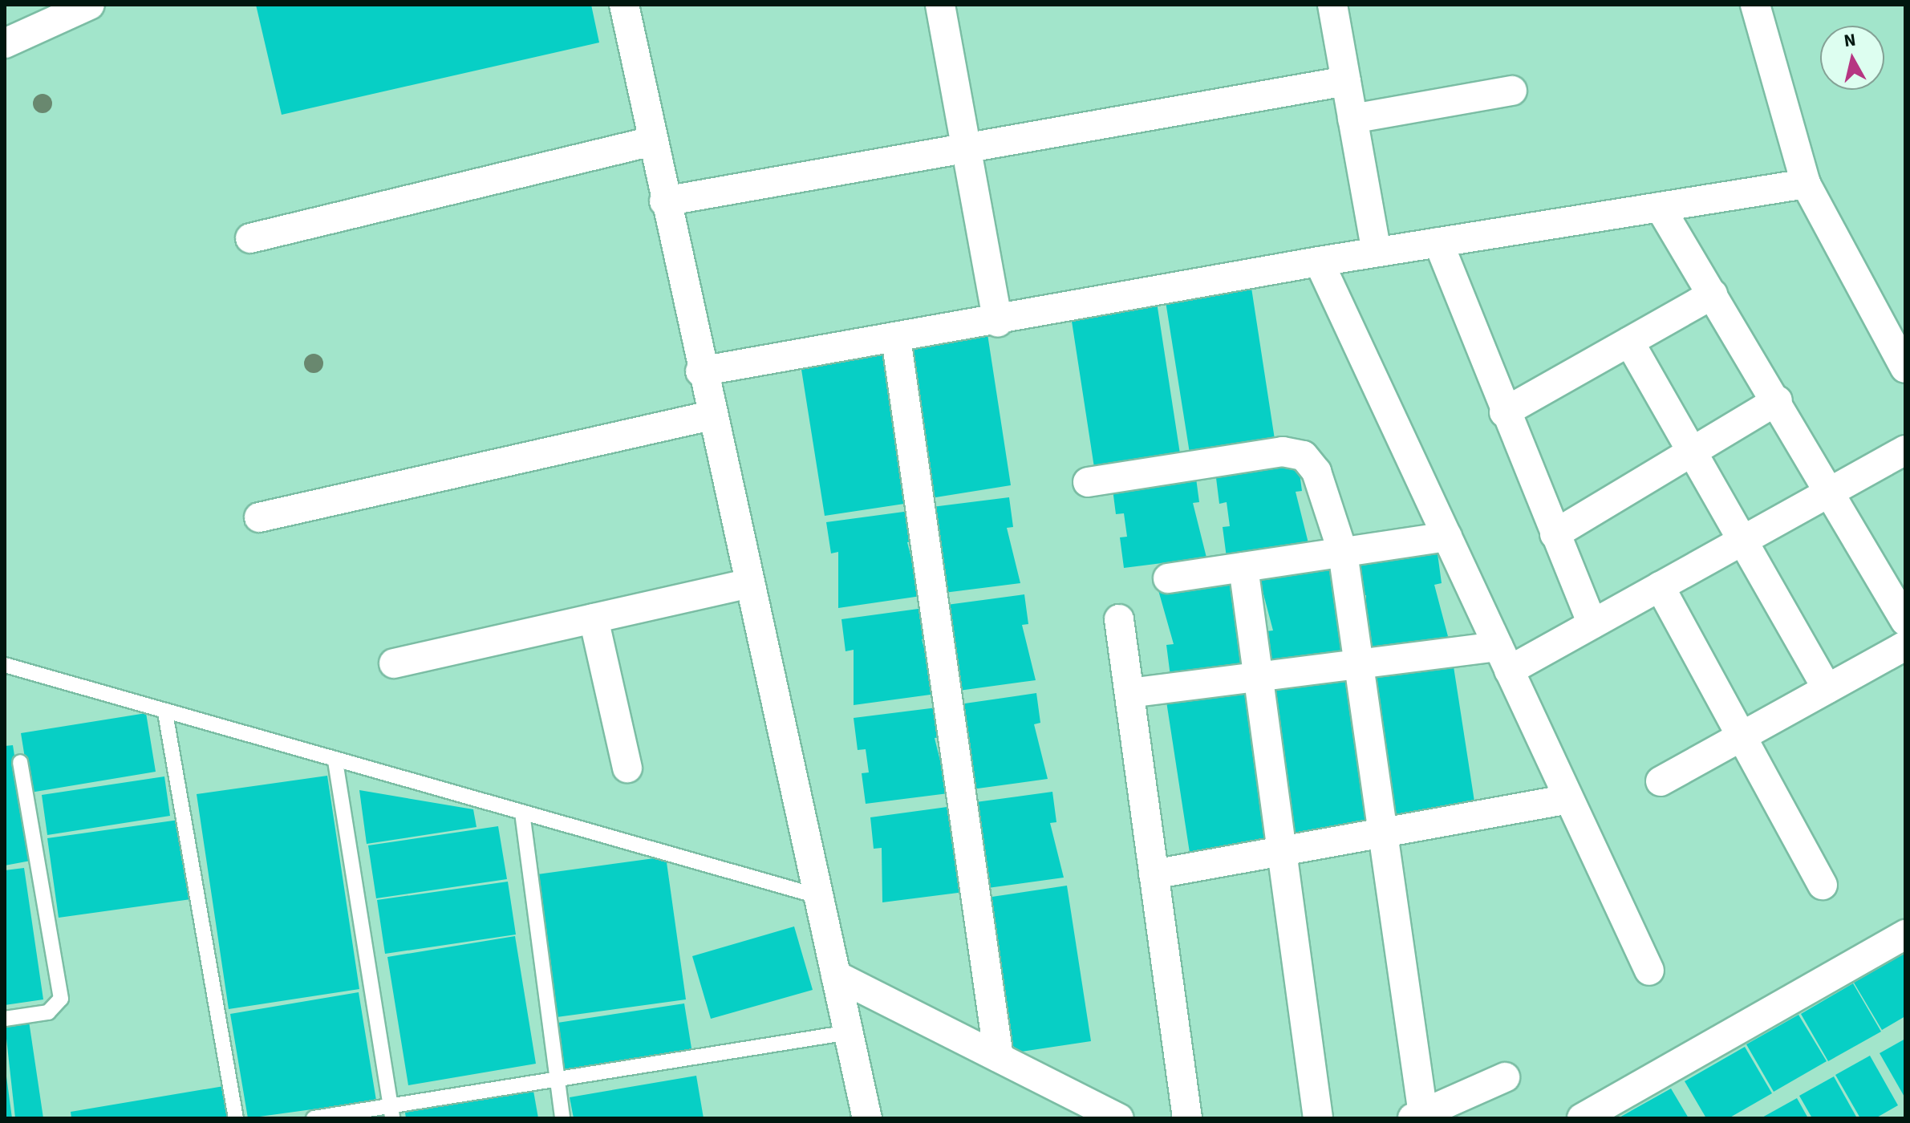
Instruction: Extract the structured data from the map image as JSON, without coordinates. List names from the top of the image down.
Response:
{
  "north": "top"
}
